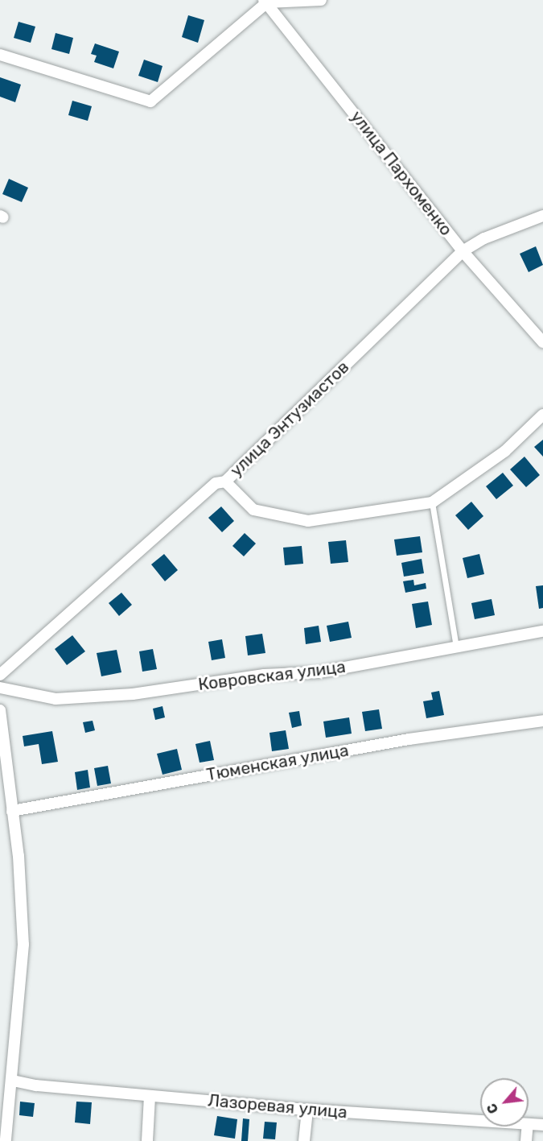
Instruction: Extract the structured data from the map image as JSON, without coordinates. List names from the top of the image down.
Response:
{
  "streets": {
    "street": [
      "улица Пархоменко",
      "улица Энтузиастов",
      "Ковровская улица",
      "Тюменская улица",
      "Лазоревая улица"
    ]
  },
  "crossings": [
    ["улица Пархоменко", "улица Энтузиастов"]
  ],
  "north": "bottom left"
}
